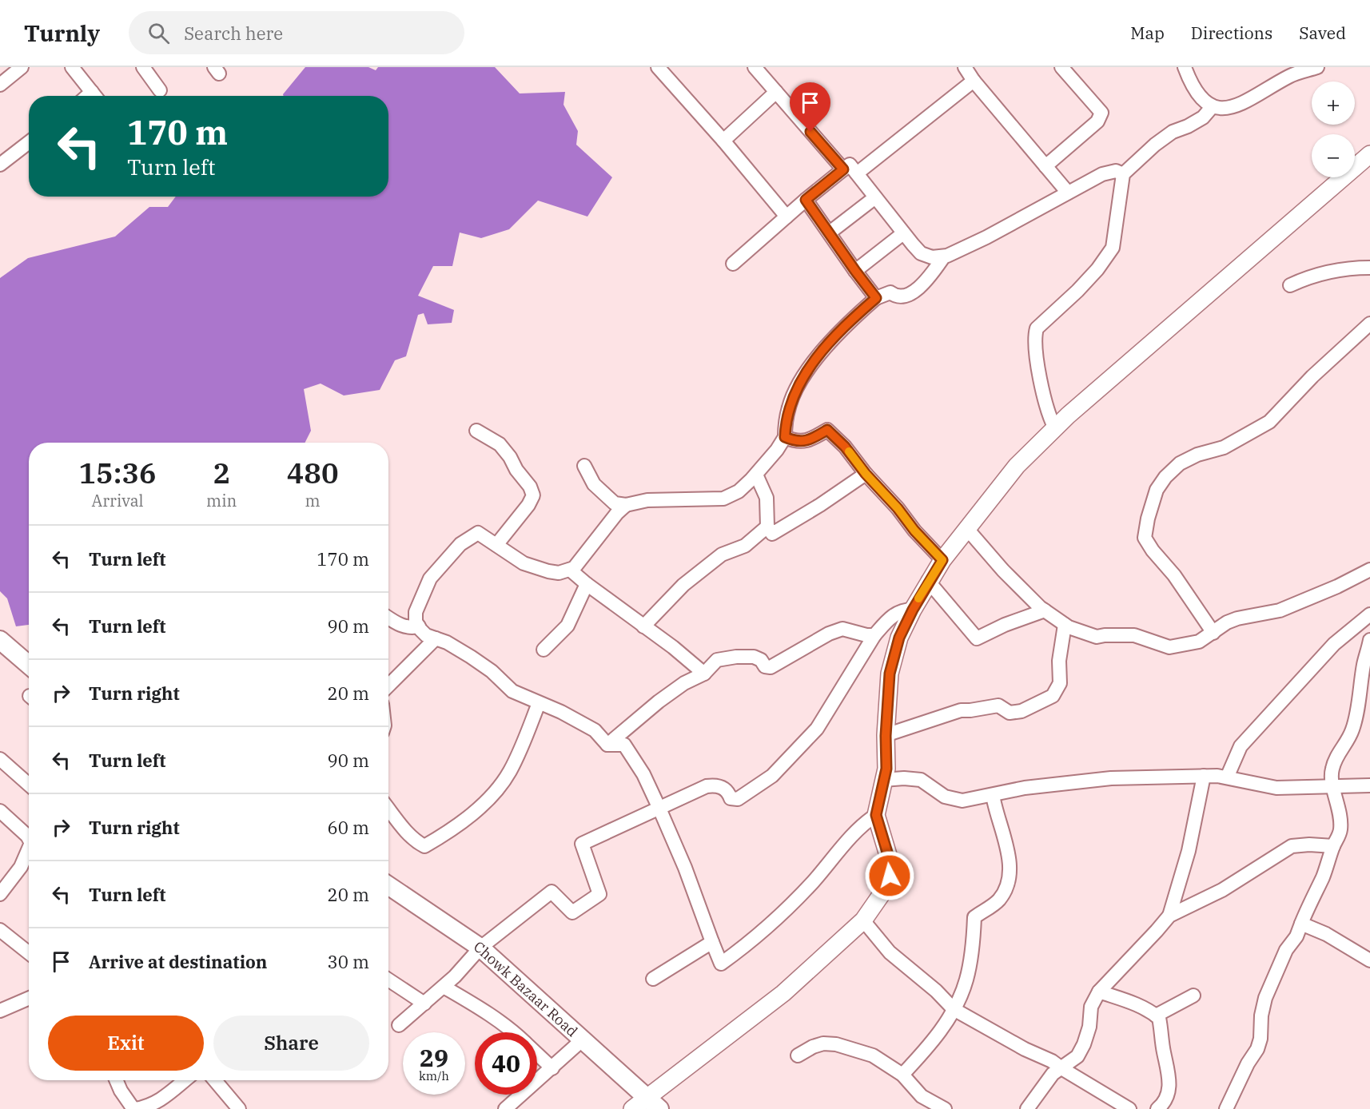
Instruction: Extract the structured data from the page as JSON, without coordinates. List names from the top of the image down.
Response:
{
  "streets": {
    "main road": ["Chowk Bazaar Road"]
  },
  "page": {
    "header": "Turnly",
    "search": "Search here",
    "nav": ["Map", "Directions", "Saved"],
    "map_buttons": ["+", "−"],
    "turn": ["170 m", "Turn left"],
    "eta": [
      "15:36",
      "Arrival",
      "2",
      "min",
      "480",
      "m"
    ],
    "list": [
      {
        "name": "Turn left",
        "value": "170 m"
      },
      {
        "name": "Turn left",
        "value": "90 m"
      },
      {
        "name": "Turn right",
        "value": "20 m"
      },
      {
        "name": "Turn left",
        "value": "90 m"
      },
      {
        "name": "Turn right",
        "value": "60 m"
      },
      {
        "name": "Turn left",
        "value": "20 m"
      },
      {
        "name": "Arrive at destination",
        "value": "30 m"
      }
    ],
    "buttons": ["Exit", "Share"],
    "speed": "29 km/h",
    "limit": "40"
  }
}
